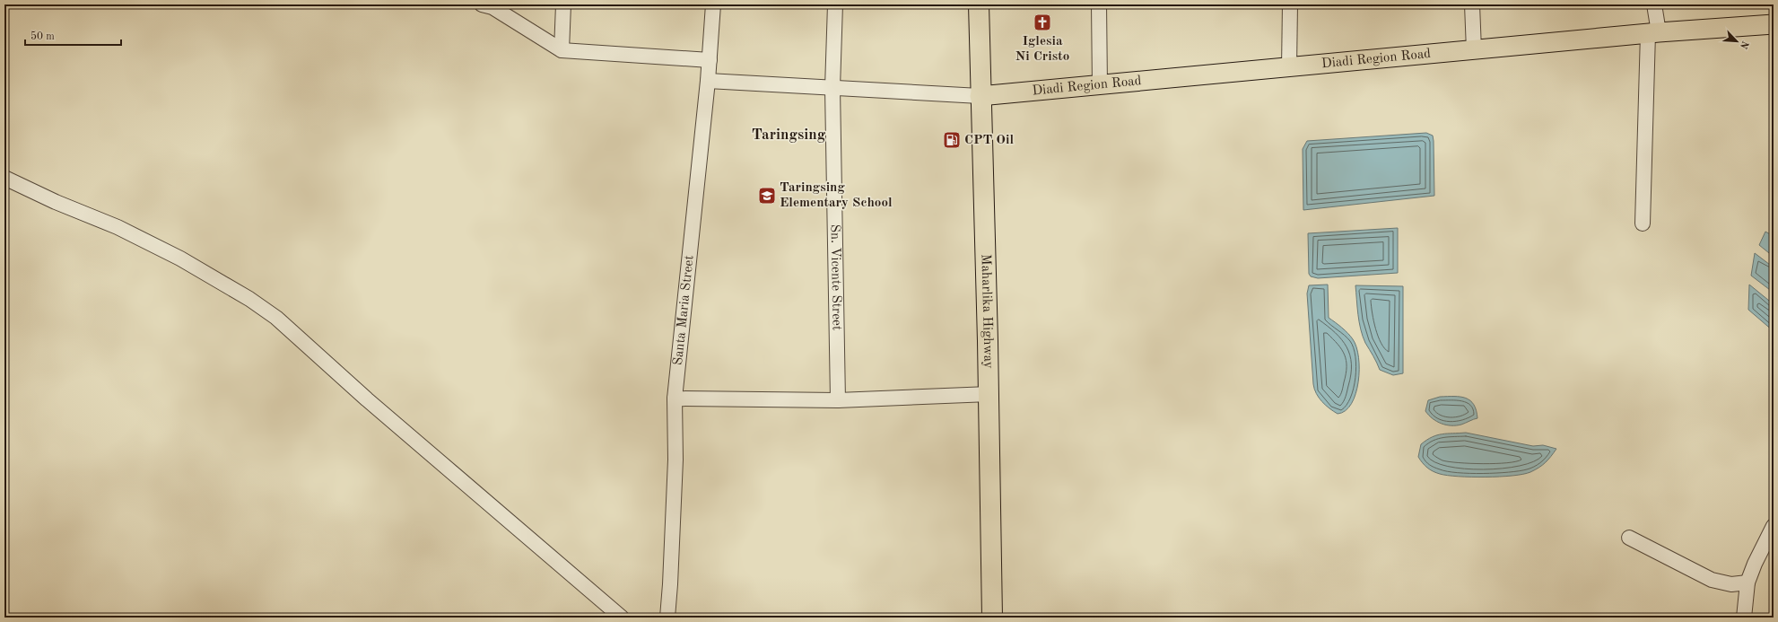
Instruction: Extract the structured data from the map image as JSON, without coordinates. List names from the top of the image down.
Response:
{
  "streets": {
    "highway": ["Maharlika Highway"],
    "main road": ["Diadi Region Road"],
    "street": ["Sn. Vicente Street", "Santa Maria Street"]
  },
  "crossings": [
    ["Diadi Region Road", "Maharlika Highway"]
  ],
  "districts": ["Taringsing"],
  "places": {
    "church": ["Iglesia Ni Cristo"],
    "fuel station": ["CPT Oil"],
    "school or university": ["Taringsing Elementary School"]
  },
  "scale_bar": "50 m",
  "north": "bottom right"
}
